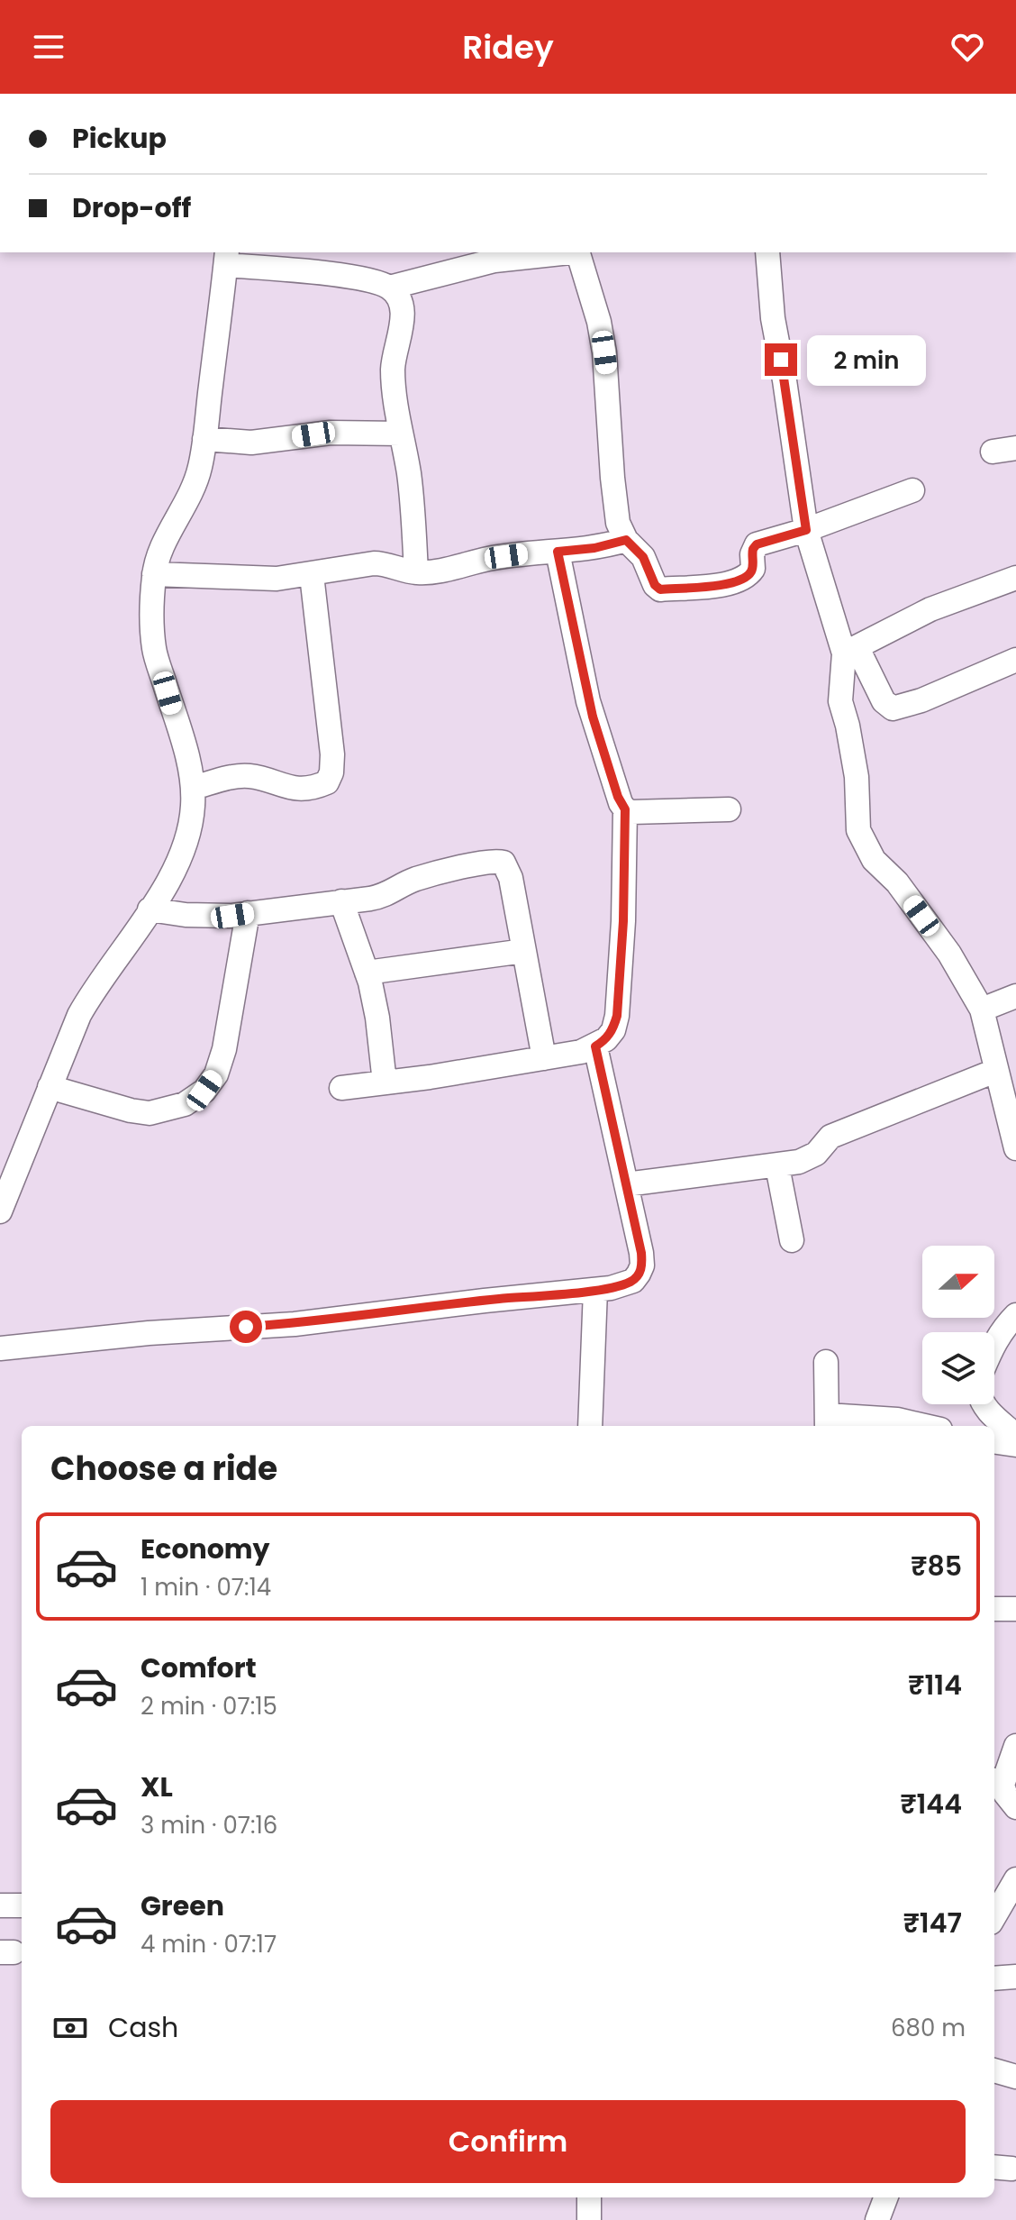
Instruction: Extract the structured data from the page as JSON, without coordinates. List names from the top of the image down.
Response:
{
  "north": "right",
  "page": {
    "header": "Ridey",
    "banner": ["Pickup", "Drop-off"],
    "bubble": "2 min",
    "heading": "Choose a ride",
    "list": [
      {
        "name": "Economy",
        "note": "1 min · 07:14",
        "value": "₹85"
      },
      {
        "name": "Comfort",
        "note": "2 min · 07:15",
        "value": "₹114"
      },
      {
        "name": "XL",
        "note": "3 min · 07:16",
        "value": "₹144"
      },
      {
        "name": "Green",
        "note": "4 min · 07:17",
        "value": "₹147"
      }
    ],
    "pay": ["Cash", "680 m"],
    "buttons": "Confirm"
  }
}
